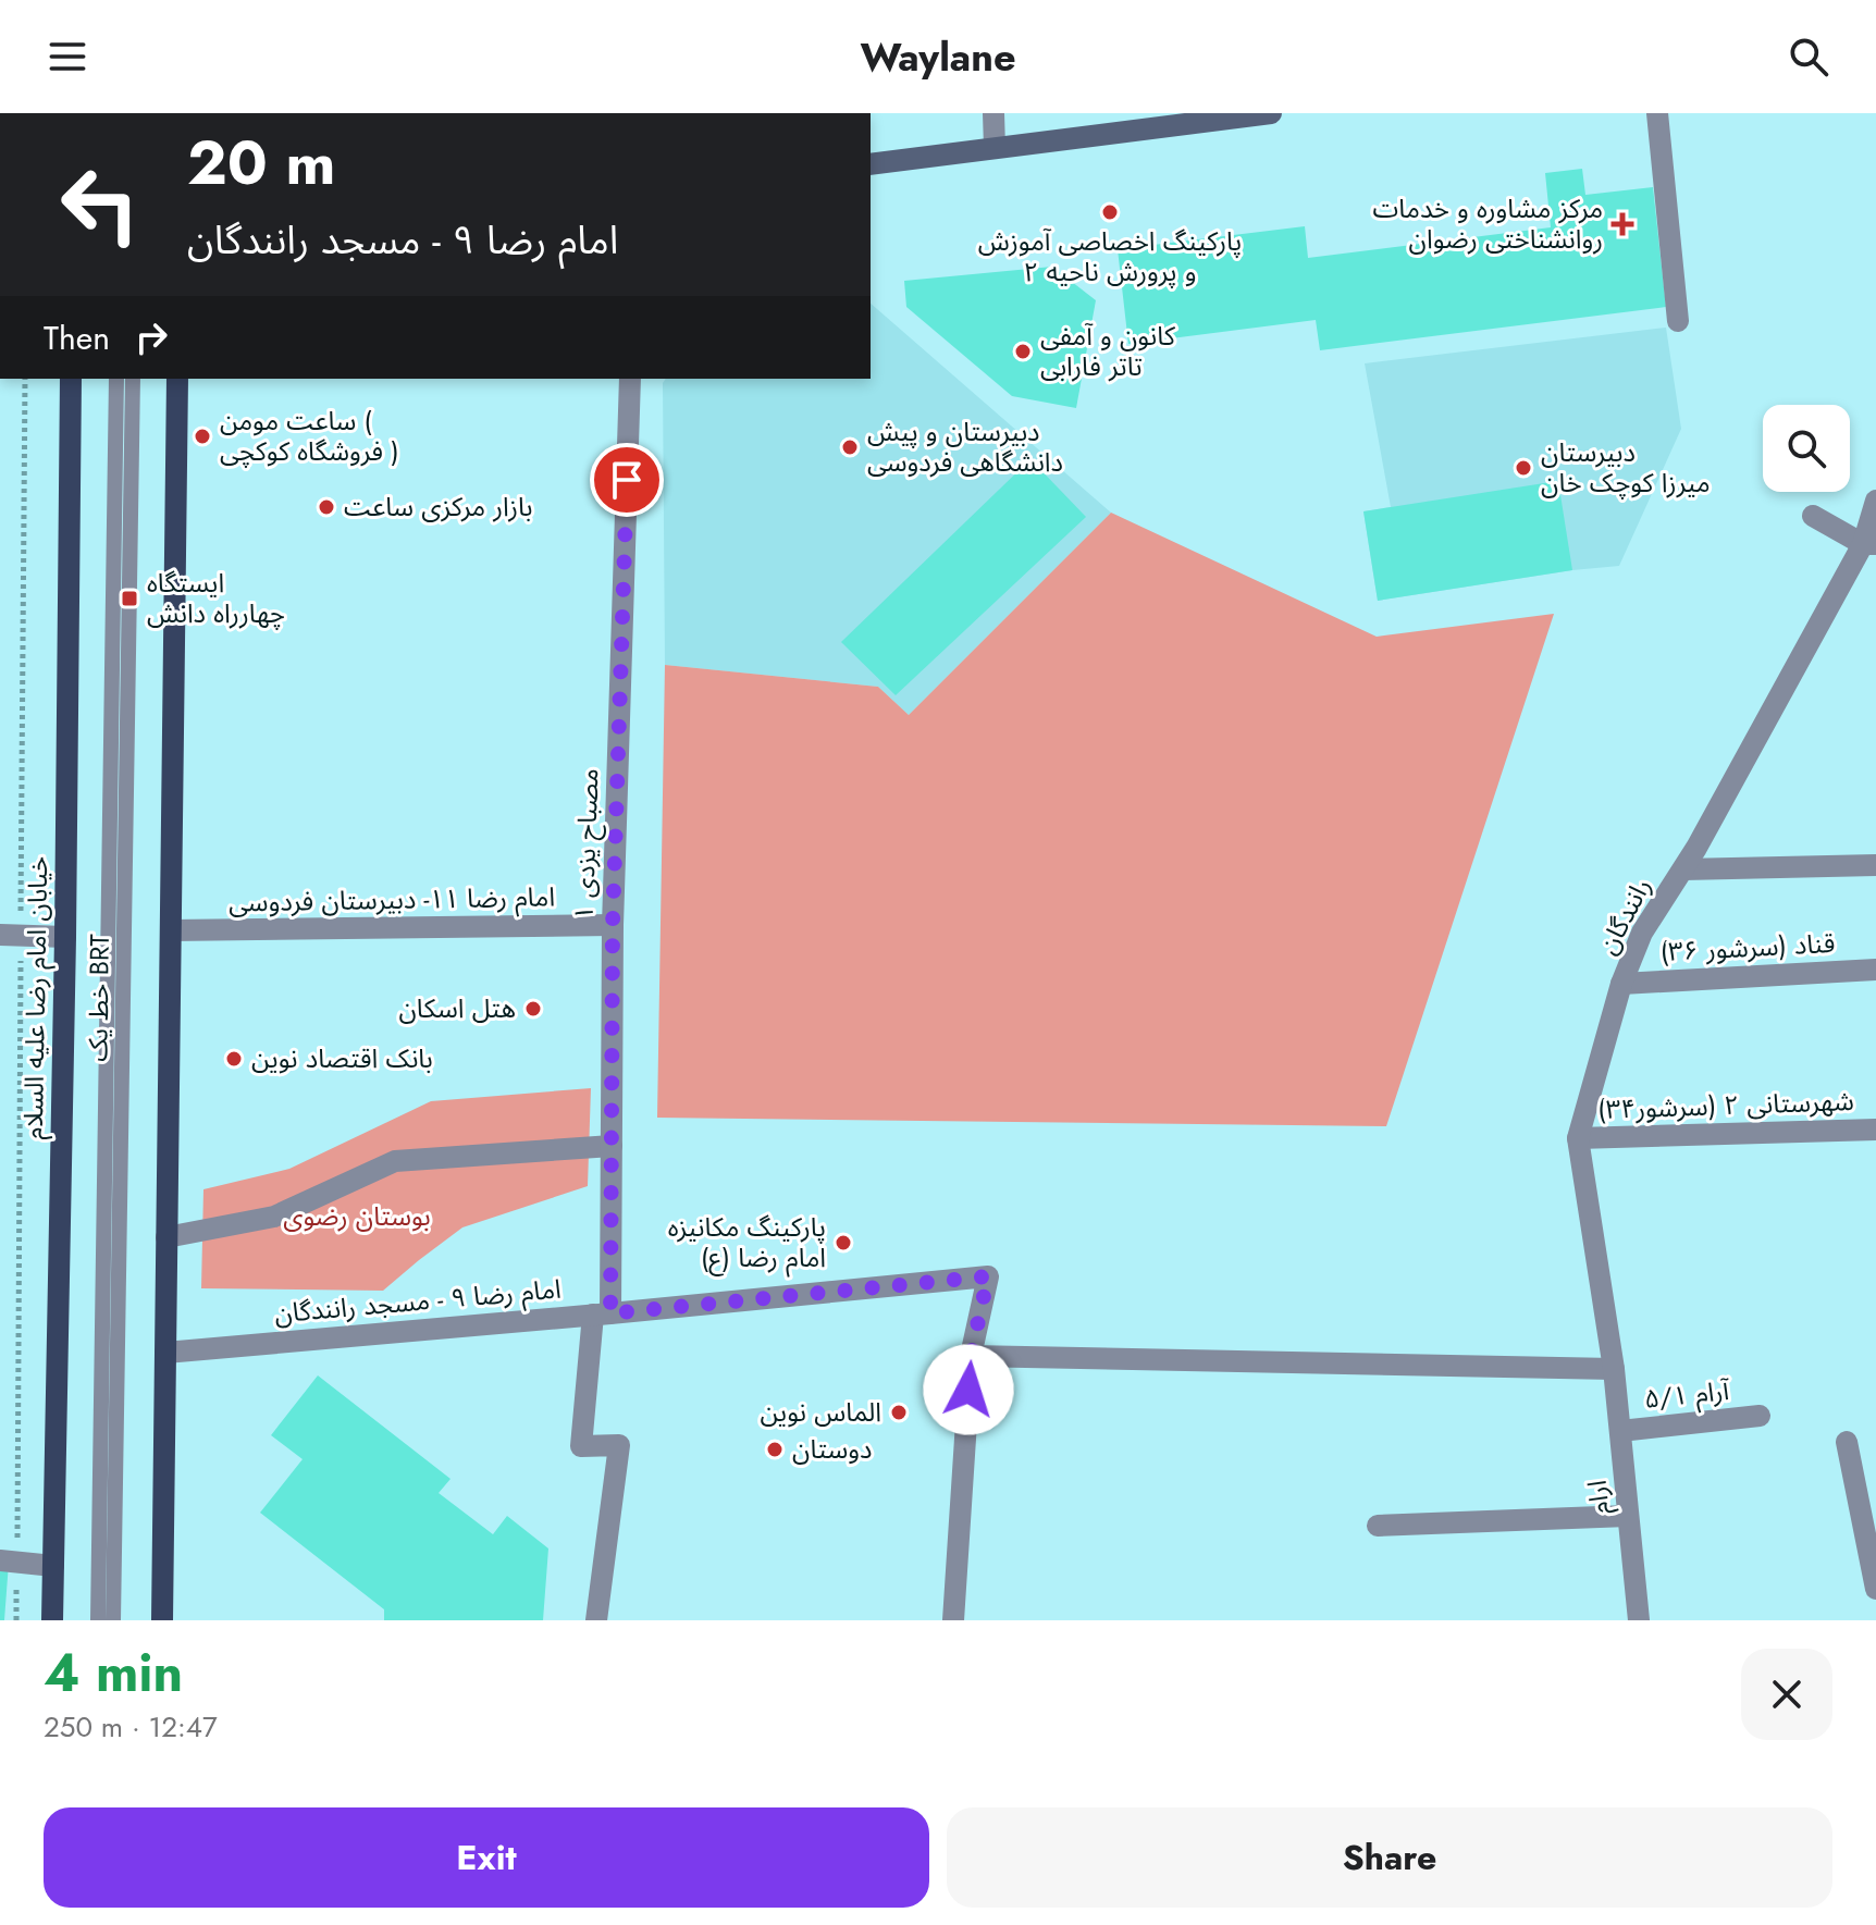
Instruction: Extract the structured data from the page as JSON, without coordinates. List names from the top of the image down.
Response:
{
  "streets": {
    "main road": ["خیابان امام رضا علیه السلام"],
    "street": [
      "مصباح یزدی ۱",
      "امام رضا ۱۱- دبیرستان فردوسی",
      "رانندگان",
      "قناد (سرشور ۳۶)",
      "شهرستانی ۲ (سرشور۳۴)",
      "امام رضا ۹ - مسجد رانندگان",
      "آرام ۵/۱",
      "ارام"
    ],
    "lane": ["خط یک BRT"]
  },
  "crossings": [
    ["مصباح یزدی ۱", "امام رضا ۱۱- دبیرستان فردوسی"],
    ["مصباح یزدی ۱", "امام رضا ۹ - مسجد رانندگان"],
    ["رانندگان", "قناد (سرشور ۳۶)"],
    ["رانندگان", "شهرستانی ۲ (سرشور۳۴)"],
    ["رانندگان", "ارام"],
    ["آرام ۵/۱", "ارام"]
  ],
  "parks": ["بوستان رضوی"],
  "places": {
    "other": [
      "پارکینگ اخصاصی آموزش و پرورش ناحیه ۲",
      "کانون و آمفی تاتر فارابی",
      "ساعت مومن ( فروشگاه کوکچی )",
      "دبیرستان و پیش دانشگاهی فردوسی",
      "دبیرستان میرزا کوچک خان",
      "بازار مرکزی ساعت",
      "هتل اسکان",
      "بانک اقتصاد نوین",
      "پارکینگ مکانیزه امام رضا (ع)",
      "الماس نوين",
      "دوستان"
    ],
    "health": ["مرکز مشاوره و خدمات روانشناختی رضوان"],
    "transit": ["ایستگاه چهارراه دانش"]
  },
  "page": {
    "header": "Waylane",
    "turn": ["20 m", "امام رضا ۹ - مسجد رانندگان"],
    "then": "Then",
    "heading": ["4 min", "250 m · 12:47"],
    "buttons": ["Exit", "Share"]
  }
}
